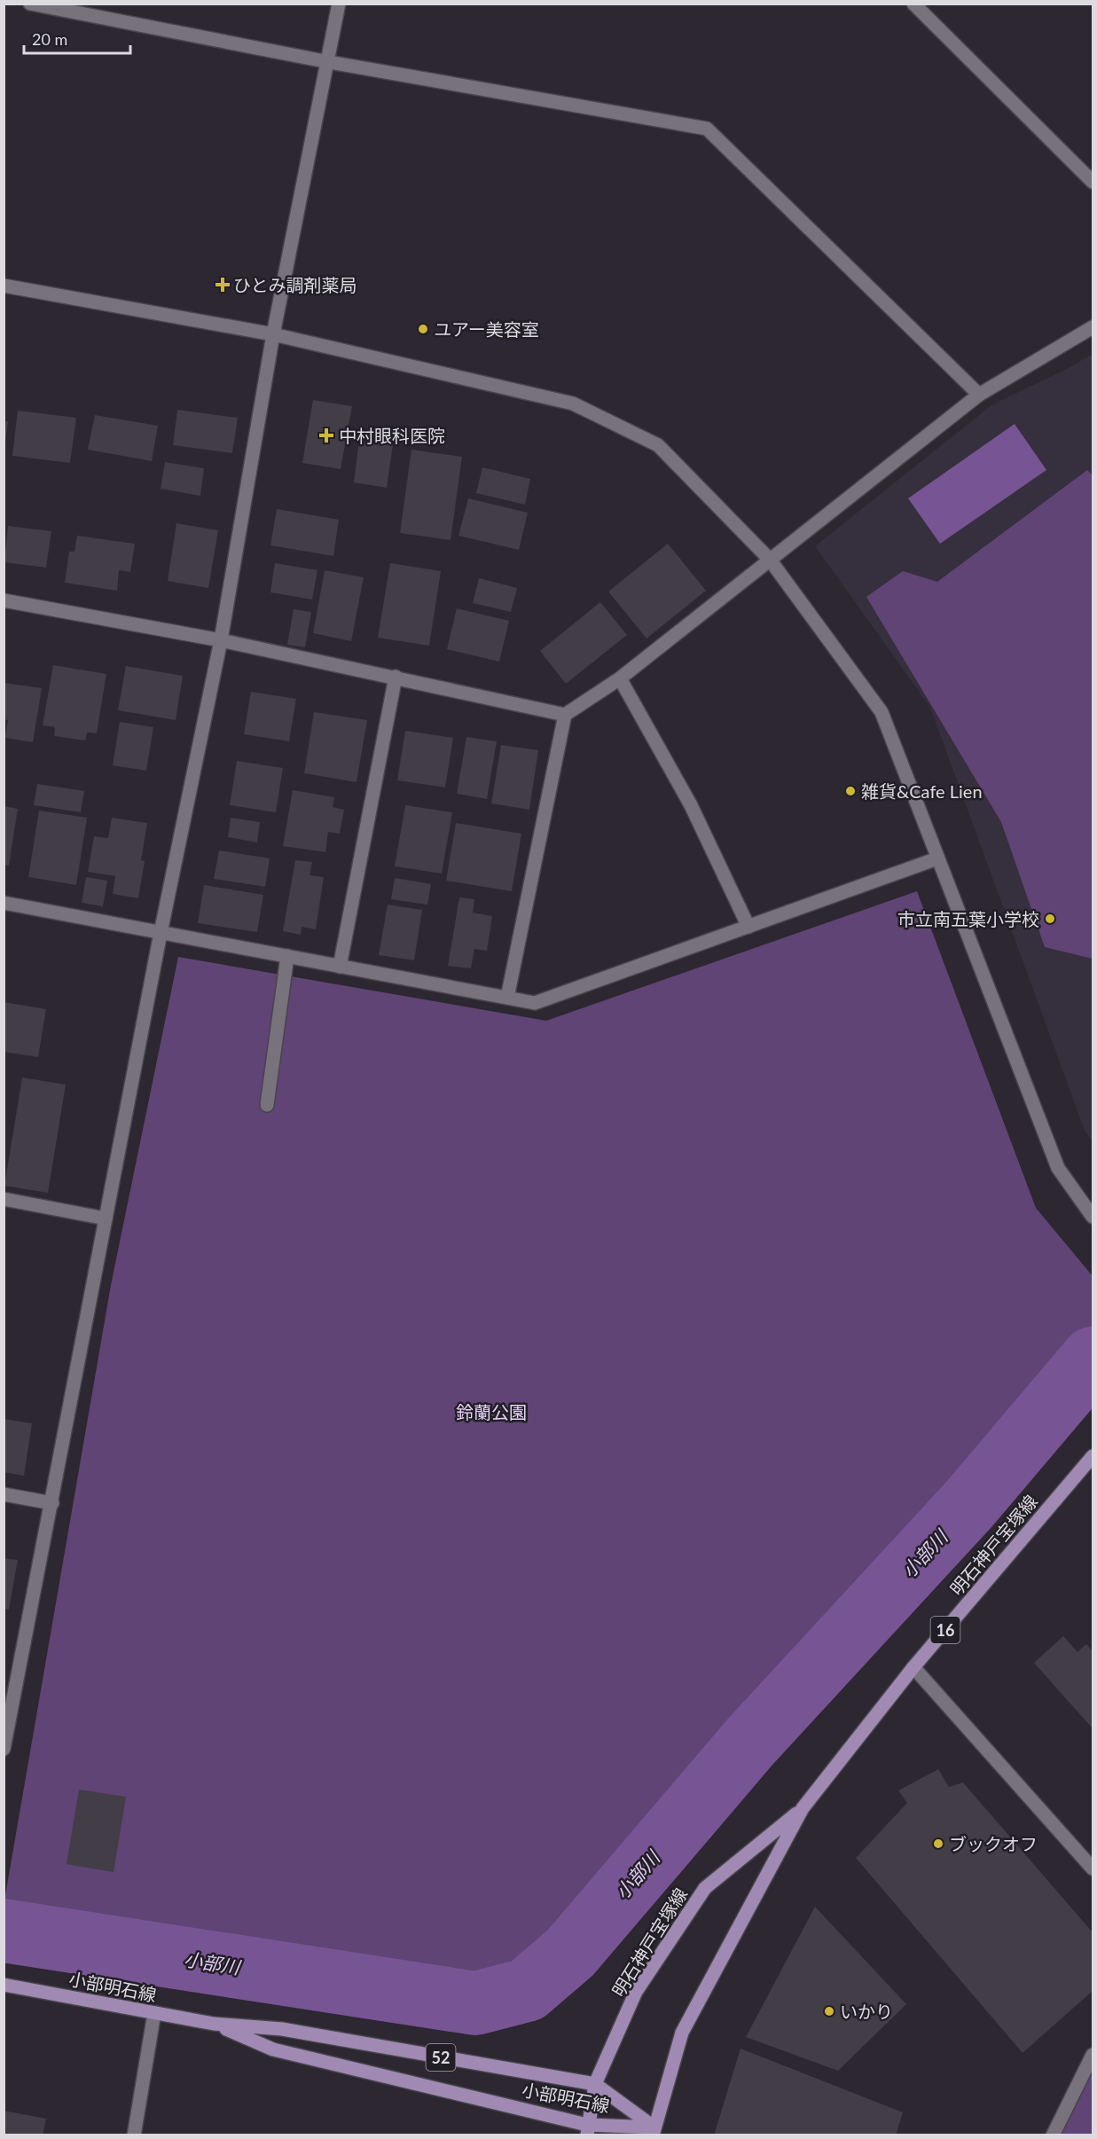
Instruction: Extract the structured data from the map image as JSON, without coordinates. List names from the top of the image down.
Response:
{
  "streets": {
    "main road": [
      "明石神戸宝塚線",
      "16",
      "小部明石線",
      "52"
    ]
  },
  "crossings": [
    ["明石神戸宝塚線", "小部明石線"]
  ],
  "water": ["小部川"],
  "parks": ["鈴蘭公園"],
  "places": {
    "health": ["ひとみ調剤薬局", "中村眼科医院"],
    "other": [
      "ユアー美容室",
      "雑貨&Cafe Lien",
      "市立南五葉小学校",
      "ブックオフ",
      "いかり"
    ]
  },
  "scale_bar": "20 m"
}
